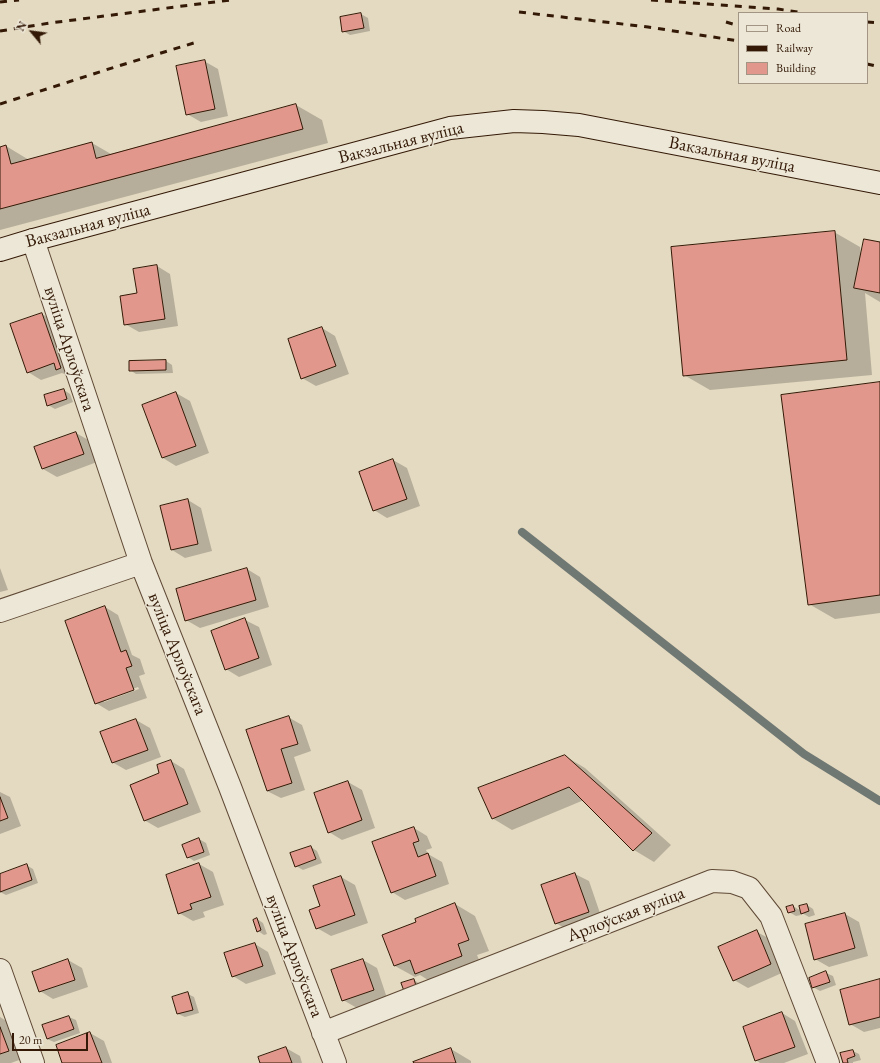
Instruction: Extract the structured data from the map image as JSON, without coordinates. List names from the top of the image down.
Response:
{
  "streets": {
    "street": ["Вакзальная вуліца", "вуліца Арлоўскага", "Арлоўская вуліца"]
  },
  "crossings": [
    ["Вакзальная вуліца", "вуліца Арлоўскага"],
    ["вуліца Арлоўскага", "Арлоўская вуліца"]
  ],
  "legend": ["Road", "Railway", "Building"],
  "scale_bar": "20 m",
  "north": "top left"
}
